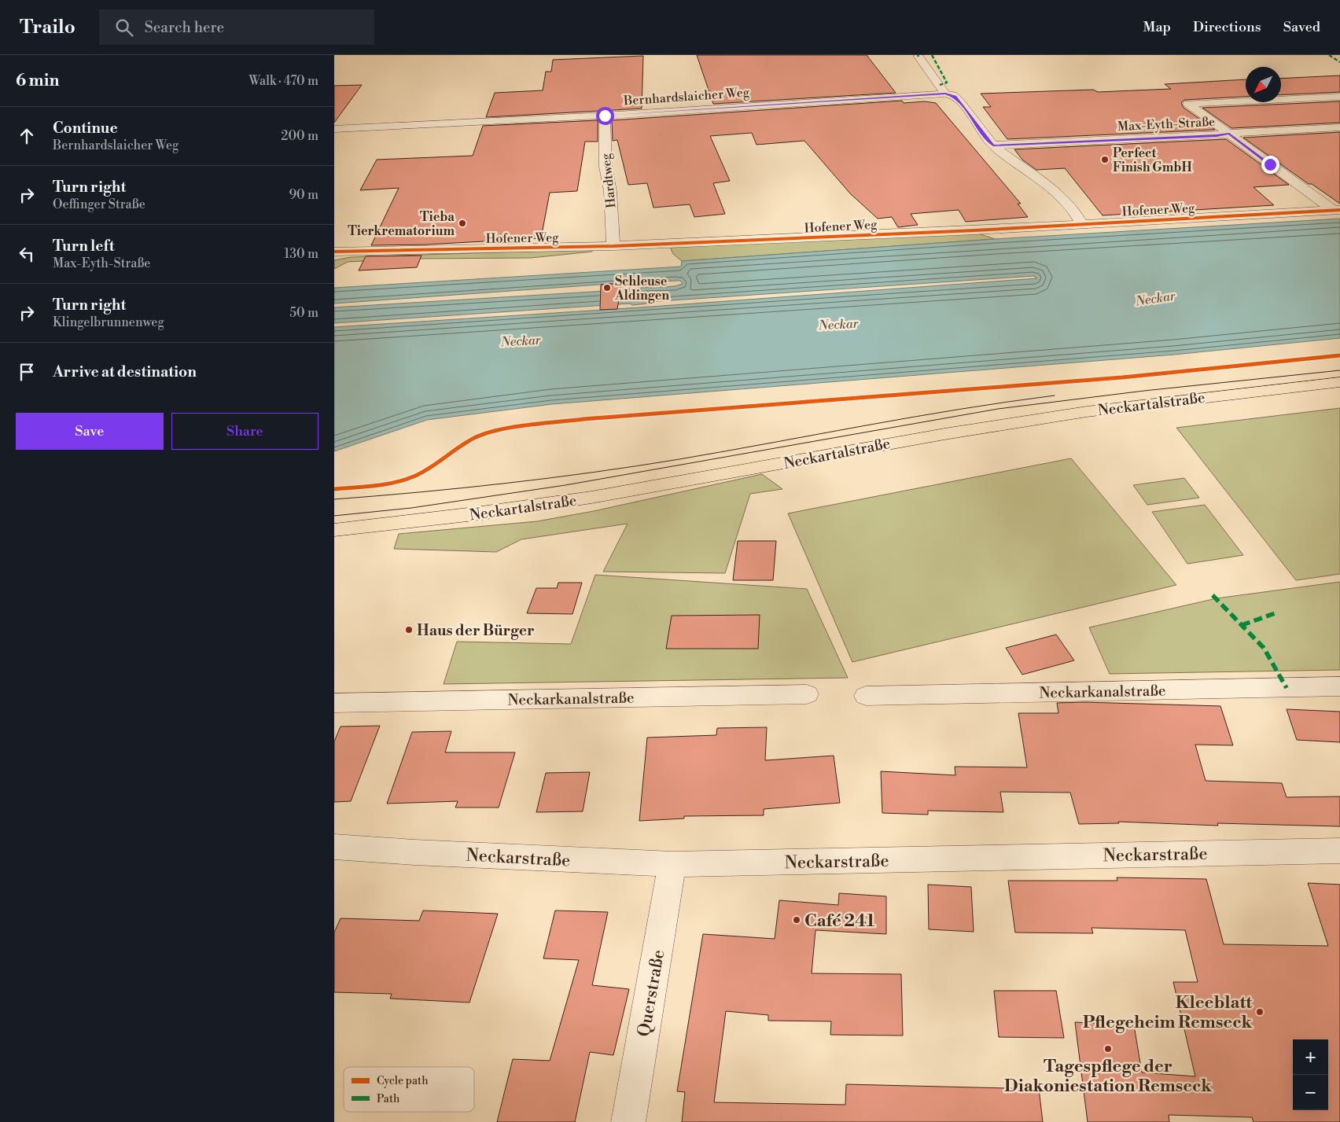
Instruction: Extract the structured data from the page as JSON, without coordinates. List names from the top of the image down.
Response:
{
  "streets": {
    "main road": ["Neckartalstraße"],
    "street": [
      "Bernhardslaicher Weg",
      "Max-Eyth-Straße",
      "Hardtweg",
      "Hofener Weg",
      "Neckarkanalstraße",
      "Neckarstraße",
      "Querstraße"
    ]
  },
  "crossings": [
    ["Bernhardslaicher Weg", "Hardtweg"],
    ["Hardtweg", "Hofener Weg"],
    ["Neckarstraße", "Querstraße"]
  ],
  "water": ["Neckar"],
  "places": [
    "Perfect Finish GmbH",
    "Tieba Tierkrematorium",
    "Schleuse Aldingen",
    "Haus der Bürger",
    "Café 241",
    "Kleeblatt Pflegeheim Remseck",
    "Tagespflege der Diakoniestation Remseck"
  ],
  "legend": ["Cycle path", "Path"],
  "north": "bottom left",
  "page": {
    "header": "Trailo",
    "search": "Search here",
    "nav": ["Map", "Directions", "Saved"],
    "heading": ["6 min", "Walk · 470 m"],
    "list": [
      ["Continue", "Bernhardslaicher Weg", "200 m"],
      ["Turn right", "Oeffinger Straße", "90 m"],
      ["Turn left", "Max-Eyth-Straße", "130 m"],
      ["Turn right", "Klingelbrunnenweg", "50 m"],
      "Arrive at destination"
    ],
    "buttons": ["Save", "Share"],
    "map_buttons": ["+", "−"]
  }
}
